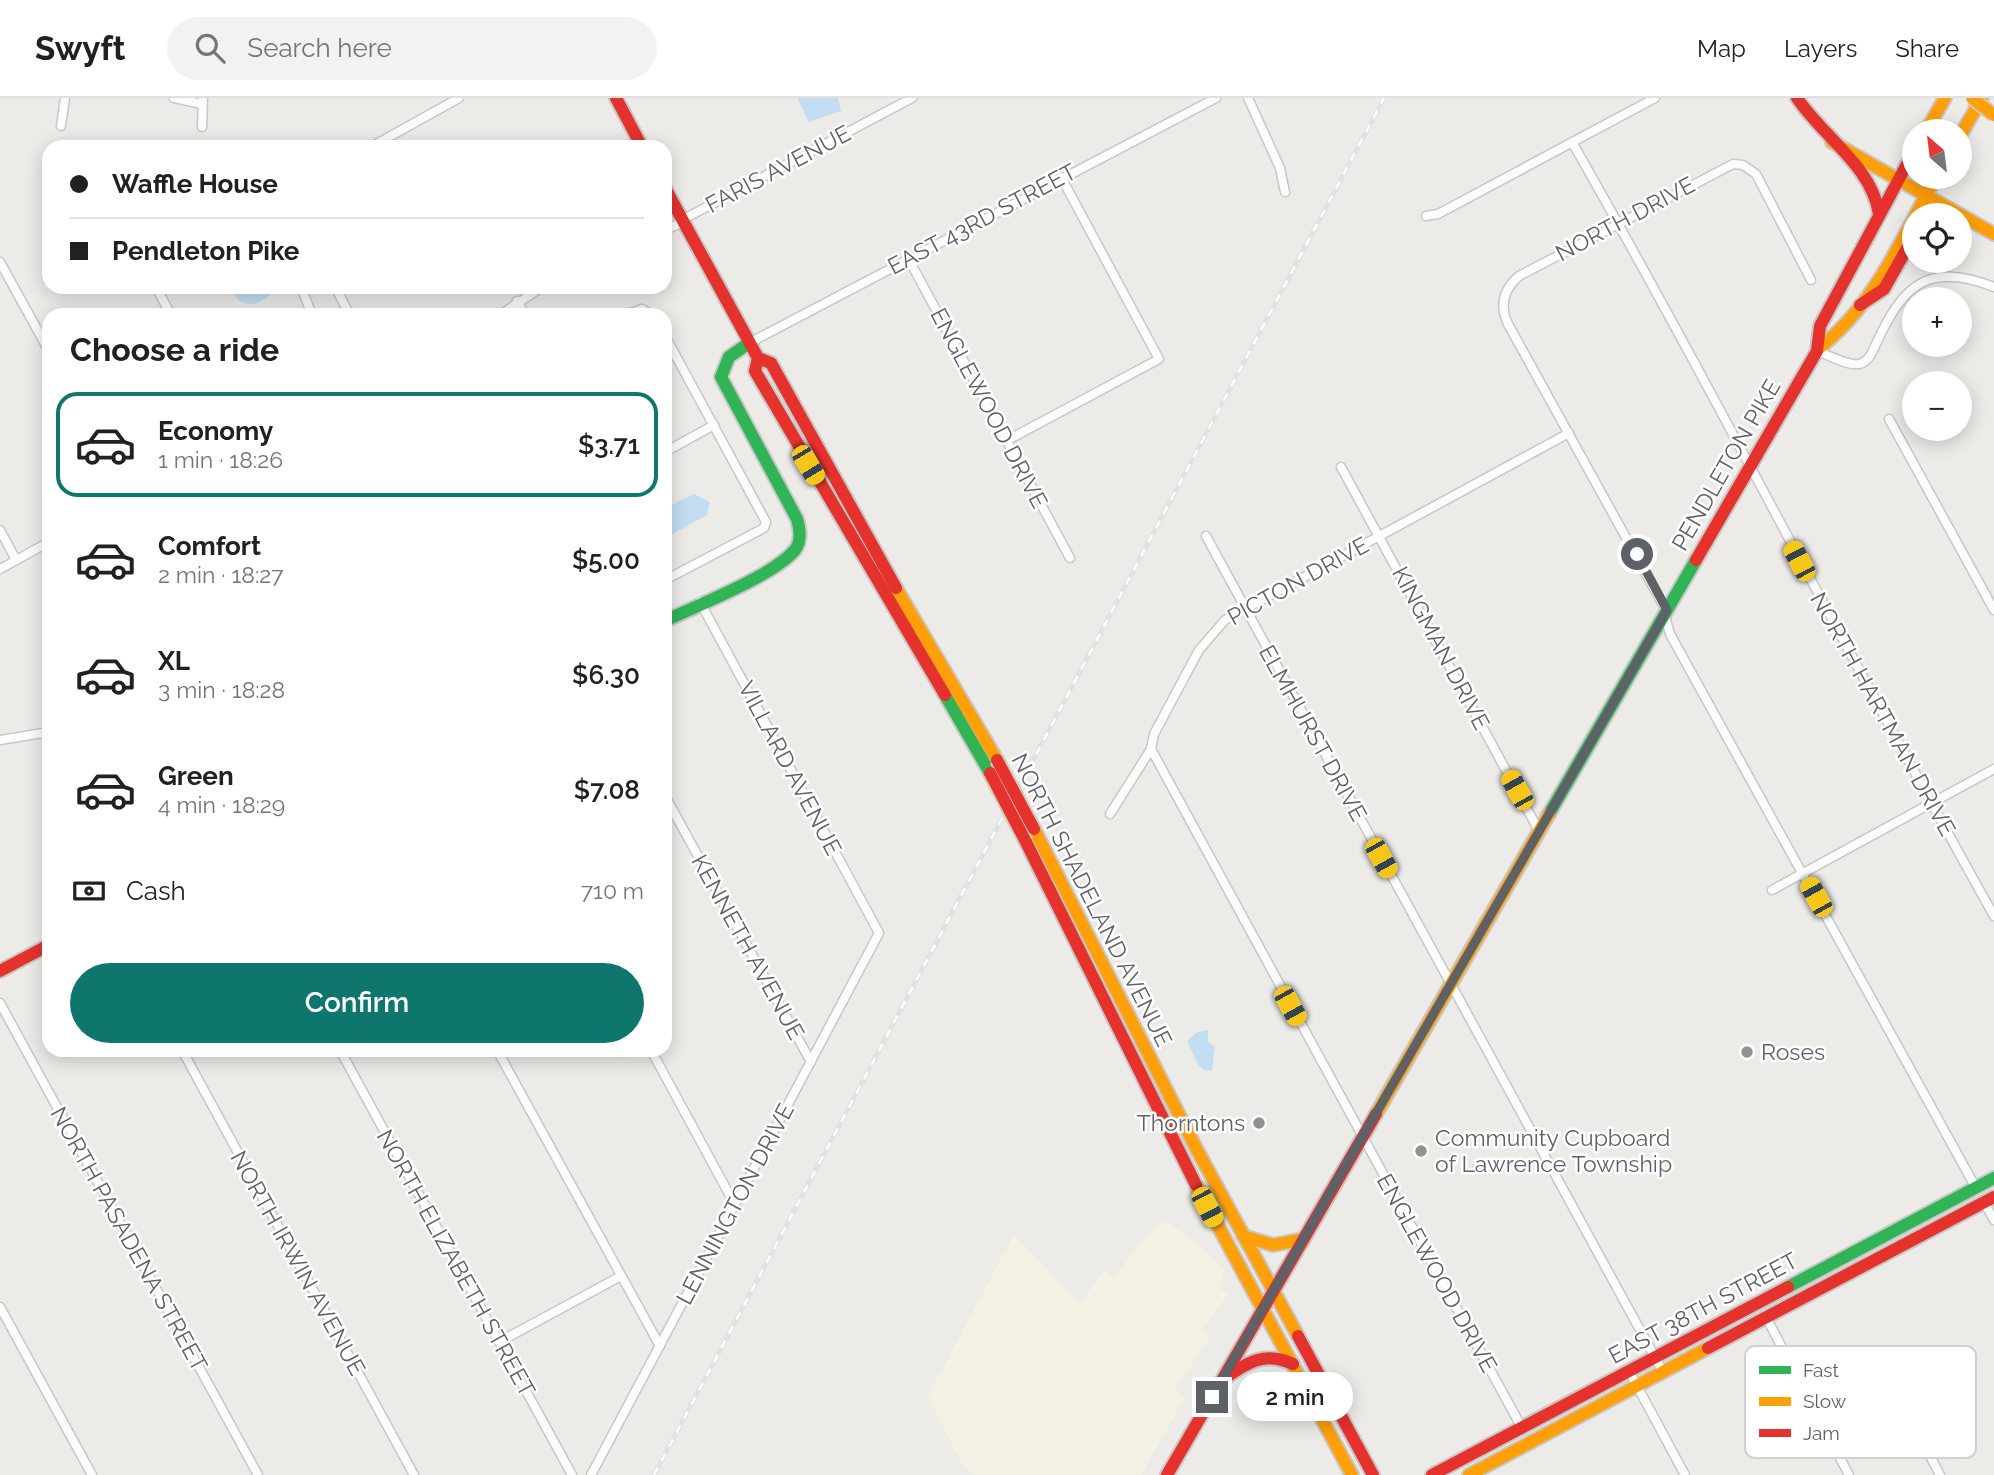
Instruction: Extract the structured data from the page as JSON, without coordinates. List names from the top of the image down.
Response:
{
  "streets": {
    "main road": ["PENDLETON PIKE", "NORTH SHADELAND AVENUE", "EAST 38TH STREET"],
    "street": [
      "FARIS AVENUE",
      "EAST 43RD STREET",
      "NORTH DRIVE",
      "ENGLEWOOD DRIVE",
      "PICTON DRIVE",
      "KINGMAN DRIVE",
      "NORTH HARTMAN DRIVE",
      "ELMHURST DRIVE",
      "VILLARD AVENUE",
      "KENNETH AVENUE",
      "LENNINGTON DRIVE",
      "NORTH PASADENA STREET",
      "NORTH IRWIN AVENUE",
      "NORTH ELIZABETH STREET"
    ]
  },
  "crossings": [
    ["FARIS AVENUE", "NORTH SHADELAND AVENUE"],
    ["EAST 43RD STREET", "ENGLEWOOD DRIVE"],
    ["EAST 43RD STREET", "NORTH SHADELAND AVENUE"],
    ["NORTH DRIVE", "PICTON DRIVE"],
    ["NORTH DRIVE", "NORTH HARTMAN DRIVE"],
    ["ENGLEWOOD DRIVE", "PENDLETON PIKE"],
    ["ENGLEWOOD DRIVE", "PICTON DRIVE"],
    ["ENGLEWOOD DRIVE", "EAST 38TH STREET"],
    ["PENDLETON PIKE", "KINGMAN DRIVE"],
    ["PENDLETON PIKE", "NORTH HARTMAN DRIVE"],
    ["PENDLETON PIKE", "ELMHURST DRIVE"],
    ["PENDLETON PIKE", "NORTH SHADELAND AVENUE"],
    ["PICTON DRIVE", "KINGMAN DRIVE"],
    ["PICTON DRIVE", "ELMHURST DRIVE"],
    ["ELMHURST DRIVE", "EAST 38TH STREET"],
    ["VILLARD AVENUE", "LENNINGTON DRIVE"],
    ["KENNETH AVENUE", "LENNINGTON DRIVE"]
  ],
  "places": ["Roses", "Thorntons", "Community Cupboard of Lawrence Township"],
  "legend": ["Fast", "Slow", "Jam"],
  "north": "top left",
  "page": {
    "header": "Swyft",
    "search": "Search here",
    "nav": ["Map", "Layers", "Share"],
    "map_buttons": ["+", "−"],
    "banner": ["Waffle House", "Pendleton Pike"],
    "heading": "Choose a ride",
    "list": [
      {
        "name": "Economy",
        "note": "1 min · 18:26",
        "value": "$3.71"
      },
      {
        "name": "Comfort",
        "note": "2 min · 18:27",
        "value": "$5.00"
      },
      {
        "name": "XL",
        "note": "3 min · 18:28",
        "value": "$6.30"
      },
      {
        "name": "Green",
        "note": "4 min · 18:29",
        "value": "$7.08"
      }
    ],
    "pay": ["Cash", "710 m"],
    "buttons": "Confirm",
    "bubble": "2 min"
  }
}
